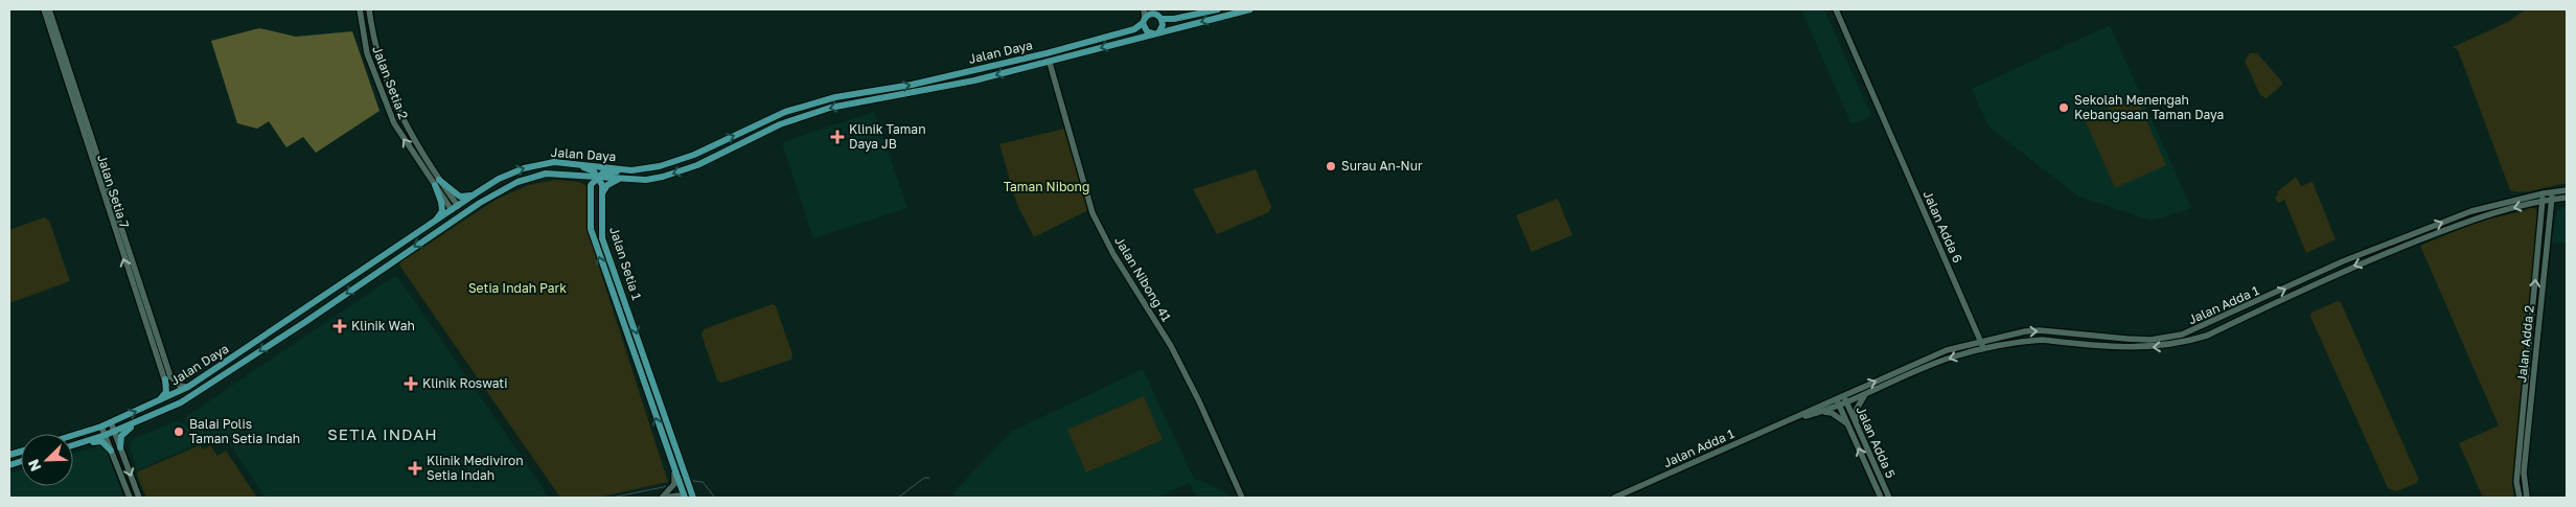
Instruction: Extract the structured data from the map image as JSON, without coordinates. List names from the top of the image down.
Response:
{
  "streets": {
    "main road": ["Jalan Daya", "Jalan Setia 1"],
    "street": [
      "Jalan Setia 2",
      "Jalan Setia 7",
      "Jalan Adda 6",
      "Jalan Nibong 41",
      "Jalan Adda 1",
      "Jalan Adda 2",
      "Jalan Adda 5"
    ]
  },
  "crossings": [
    ["Jalan Daya", "Jalan Setia 2"],
    ["Jalan Daya", "Jalan Setia 1"],
    ["Jalan Daya", "Jalan Nibong 41"],
    ["Jalan Adda 6", "Jalan Adda 1"],
    ["Jalan Adda 1", "Jalan Adda 2"],
    ["Jalan Adda 1", "Jalan Adda 5"]
  ],
  "districts": ["SETIA INDAH"],
  "parks": ["Taman Nibong", "Setia Indah Park"],
  "places": {
    "other": ["Sekolah Menengah Kebangsaan Taman Daya", "Surau An-Nur", "Balai Polis Taman Setia Indah"],
    "health": [
      "Klinik Taman Daya JB",
      "Klinik Wah",
      "Klinik Roswati",
      "Klinik Mediviron Setia Indah"
    ]
  },
  "north": "bottom left"
}
